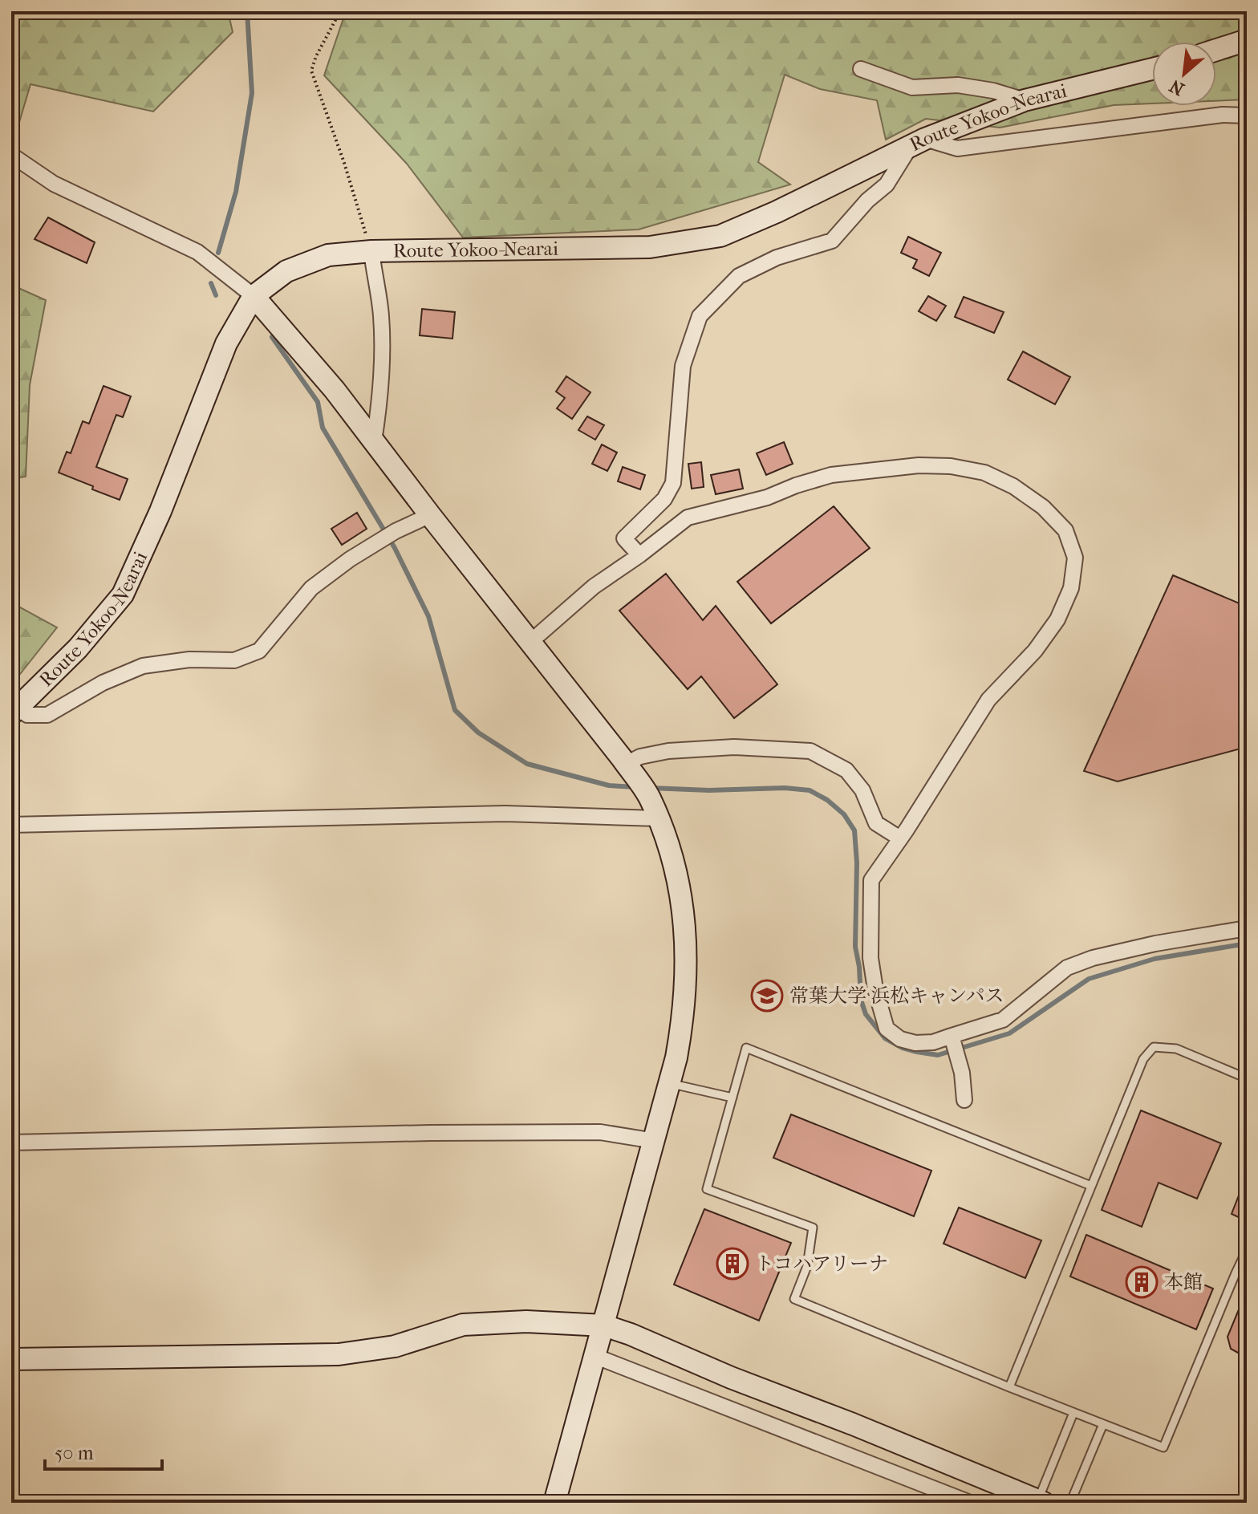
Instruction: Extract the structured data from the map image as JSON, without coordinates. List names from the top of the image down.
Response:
{
  "streets": {
    "street": ["Route Yokoo-Nearai"]
  },
  "places": {
    "school or university": ["常葉大学 浜松キャンパス"],
    "building": ["トコハアリーナ", "本館"]
  },
  "scale_bar": "50 m",
  "north": "bottom left"
}
